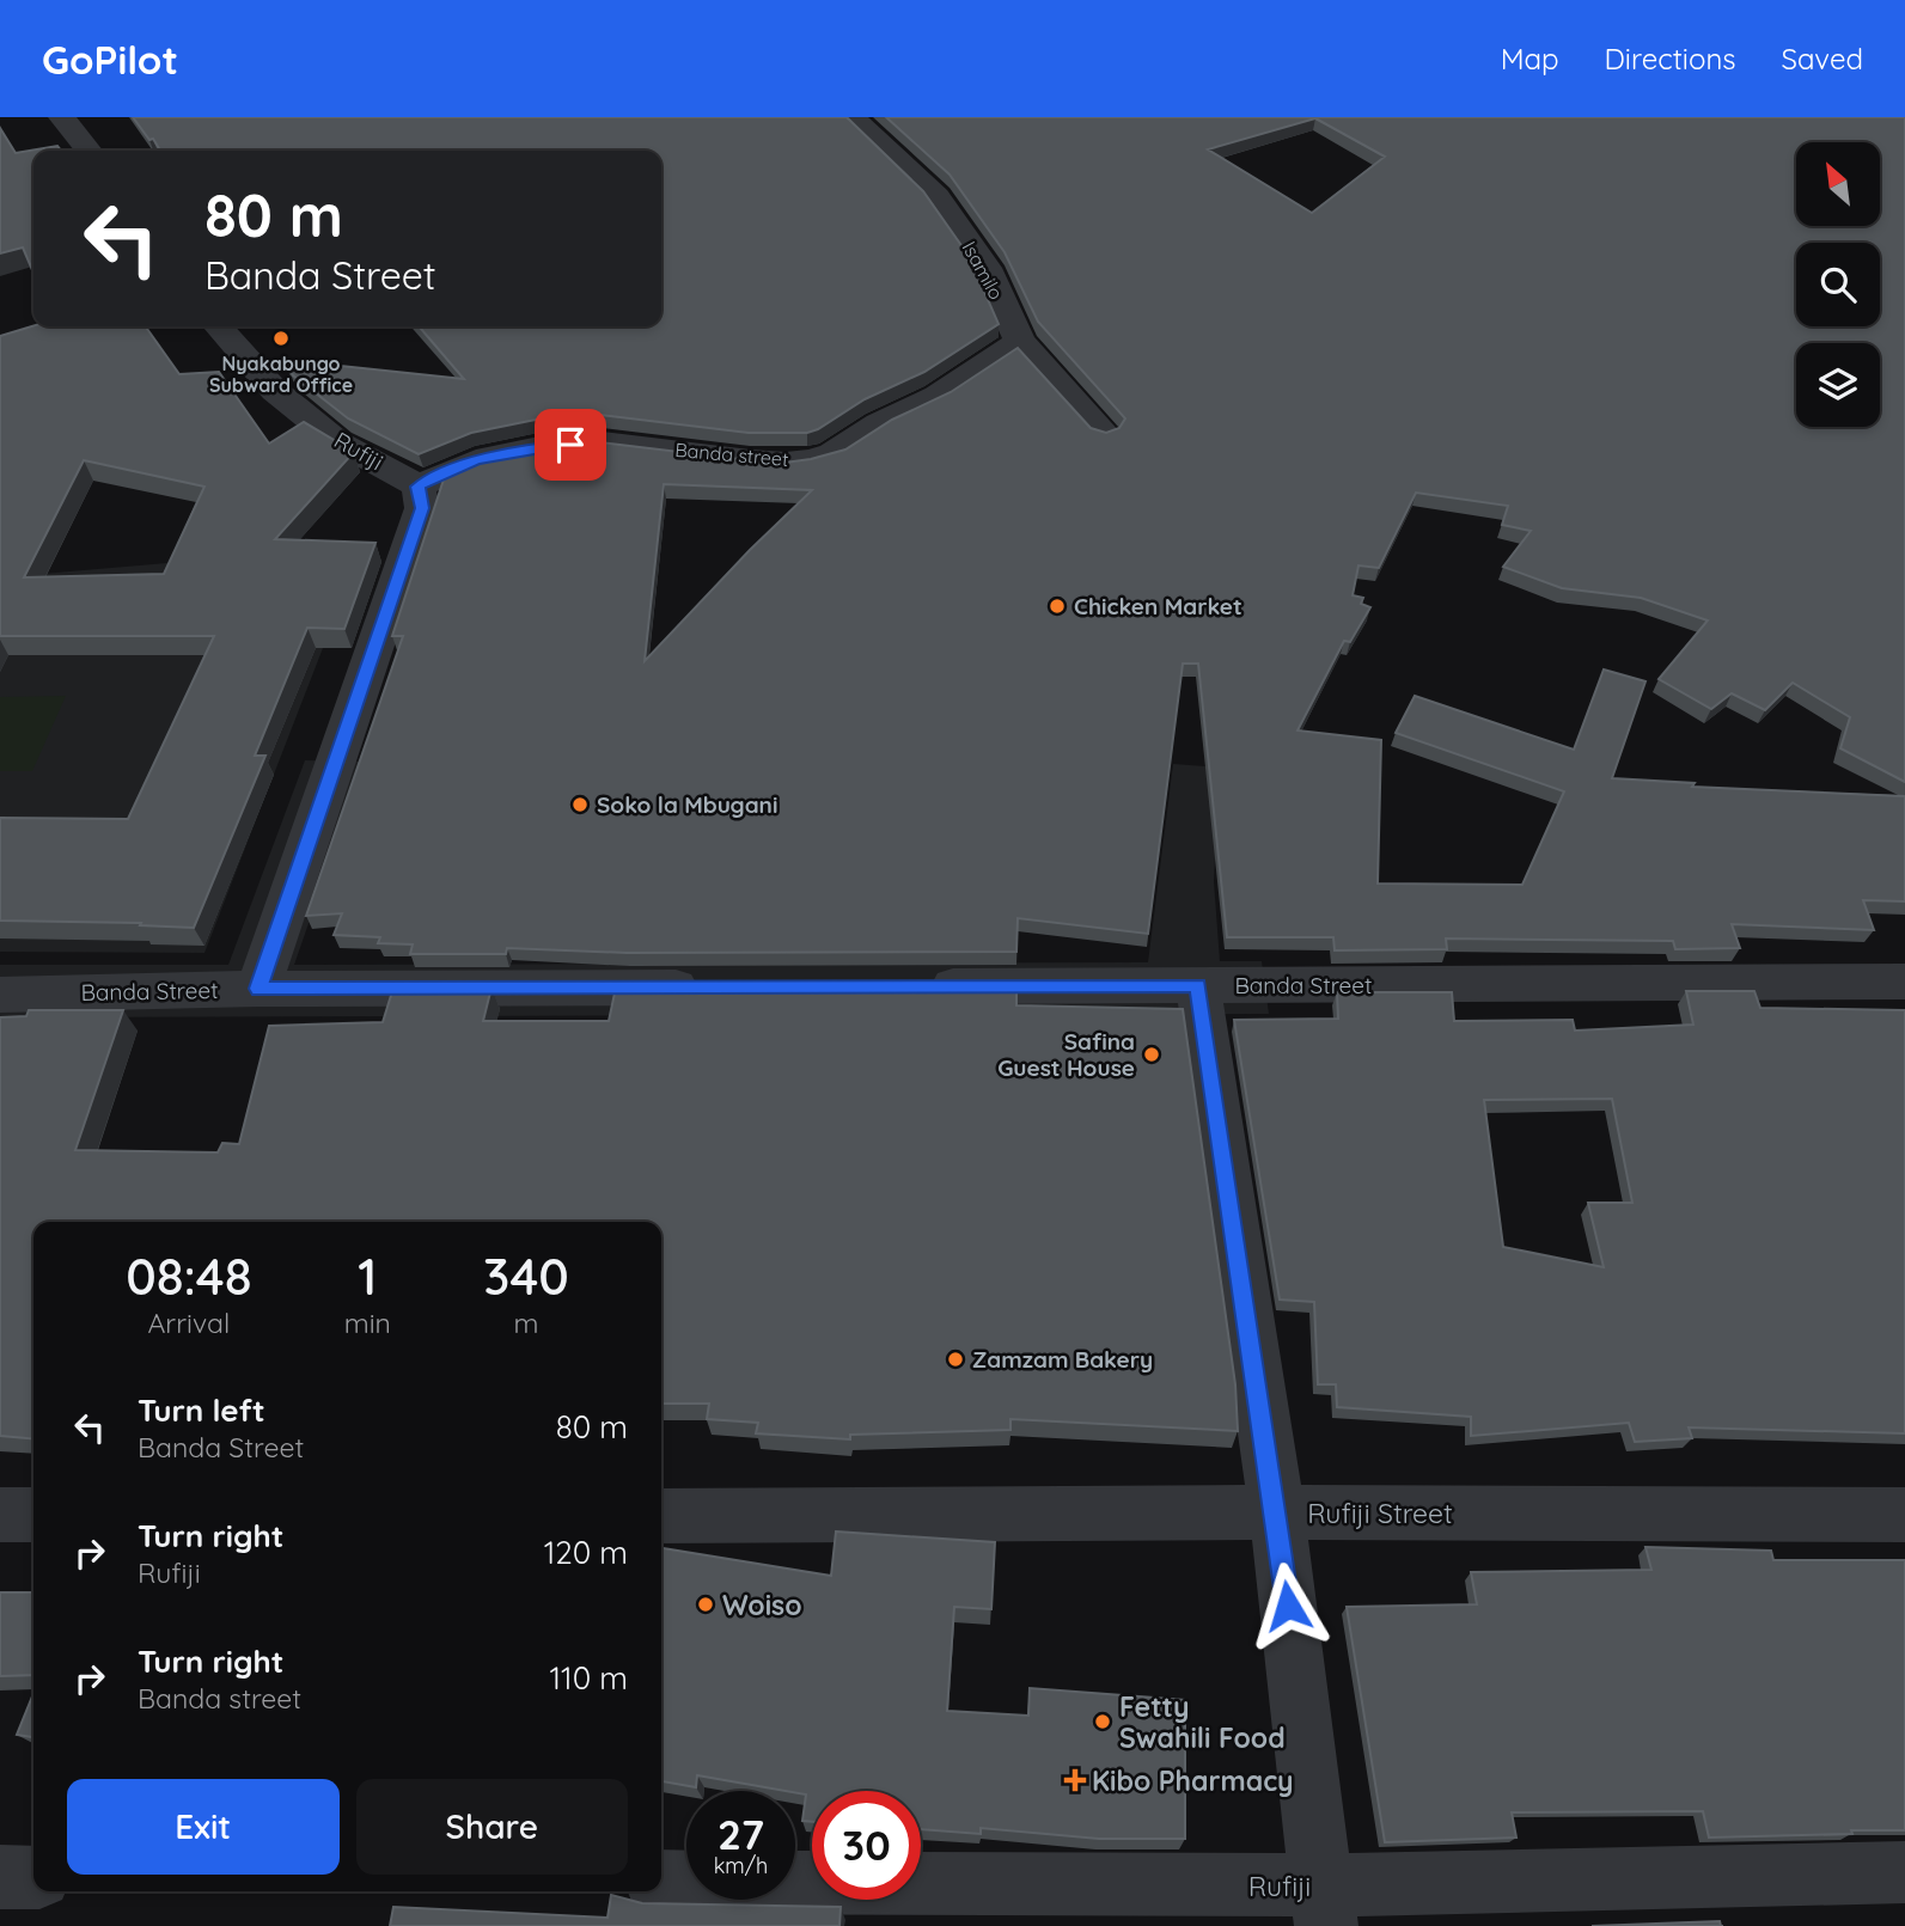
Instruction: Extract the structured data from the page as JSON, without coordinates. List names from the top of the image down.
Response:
{
  "streets": {
    "street": [
      "Isamilo",
      "Rufiji",
      "Banda street",
      "Banda Street",
      "Rufiji Street"
    ]
  },
  "crossings": [
    ["Isamilo", "Banda street"],
    ["Rufiji", "Banda street"]
  ],
  "places": {
    "other": [
      "Nyakabungo Subward Office",
      "Chicken Market",
      "Soko la Mbugani",
      "Safina Guest House",
      "Zamzam Bakery",
      "Woiso",
      "Fetty Swahili Food"
    ],
    "health": ["Kibo Pharmacy"]
  },
  "north": "top left",
  "page": {
    "header": "GoPilot",
    "nav": ["Map", "Directions", "Saved"],
    "turn": ["80 m", "Banda Street"],
    "eta": [
      "08:48",
      "Arrival",
      "1",
      "min",
      "340",
      "m"
    ],
    "list": [
      {
        "name": "Turn left",
        "note": "Banda Street",
        "value": "80 m"
      },
      {
        "name": "Turn right",
        "note": "Rufiji",
        "value": "120 m"
      },
      {
        "name": "Turn right",
        "note": "Banda street",
        "value": "110 m"
      }
    ],
    "buttons": ["Exit", "Share"],
    "speed": "27 km/h",
    "limit": "30"
  }
}
